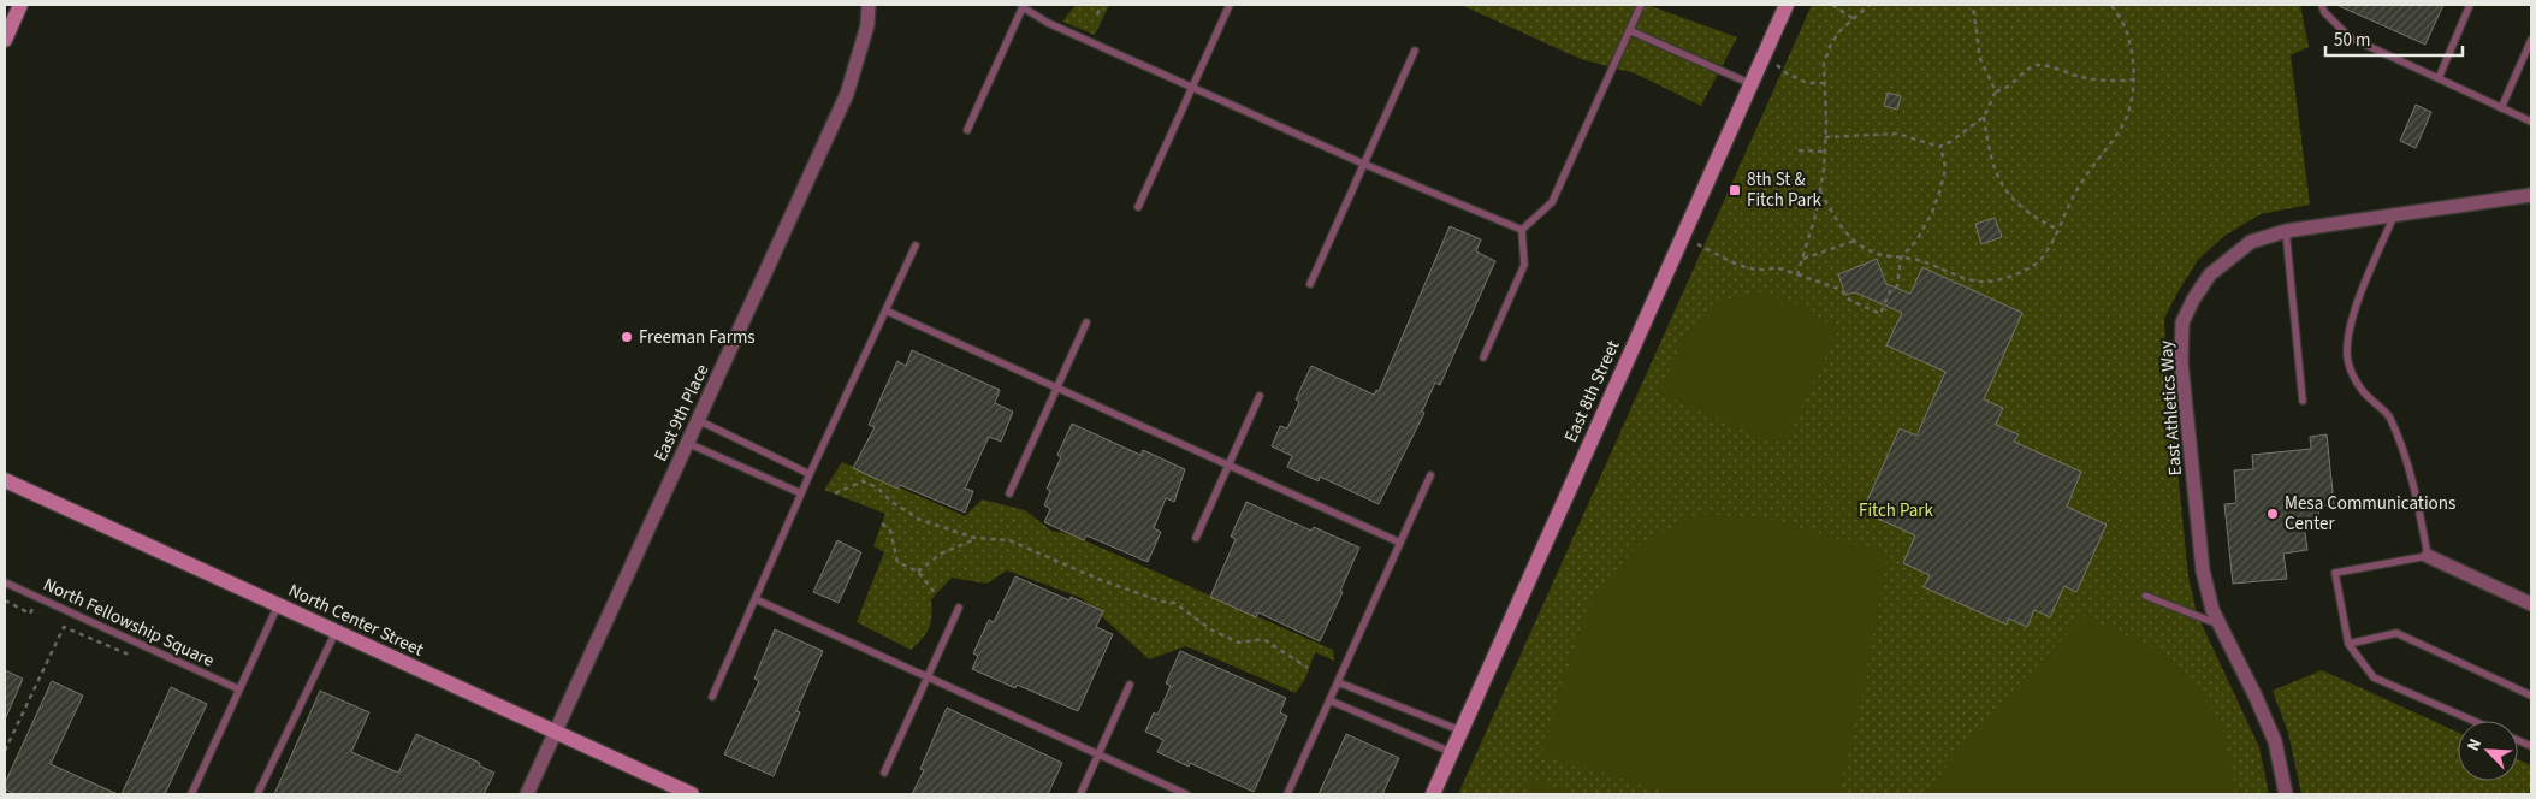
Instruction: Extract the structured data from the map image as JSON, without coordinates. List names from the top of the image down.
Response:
{
  "streets": {
    "street": [
      "East 8th Street",
      "East Athletics Way",
      "East 9th Place",
      "North Center Street"
    ],
    "lane": ["North Fellowship Square"]
  },
  "crossings": [
    ["East 9th Place", "North Center Street"]
  ],
  "parks": ["Fitch Park"],
  "places": {
    "transit": ["8th St & Fitch Park"],
    "other": ["Freeman Farms", "Mesa Communications Center"]
  },
  "scale_bar": "50 m",
  "north": "top left"
}
